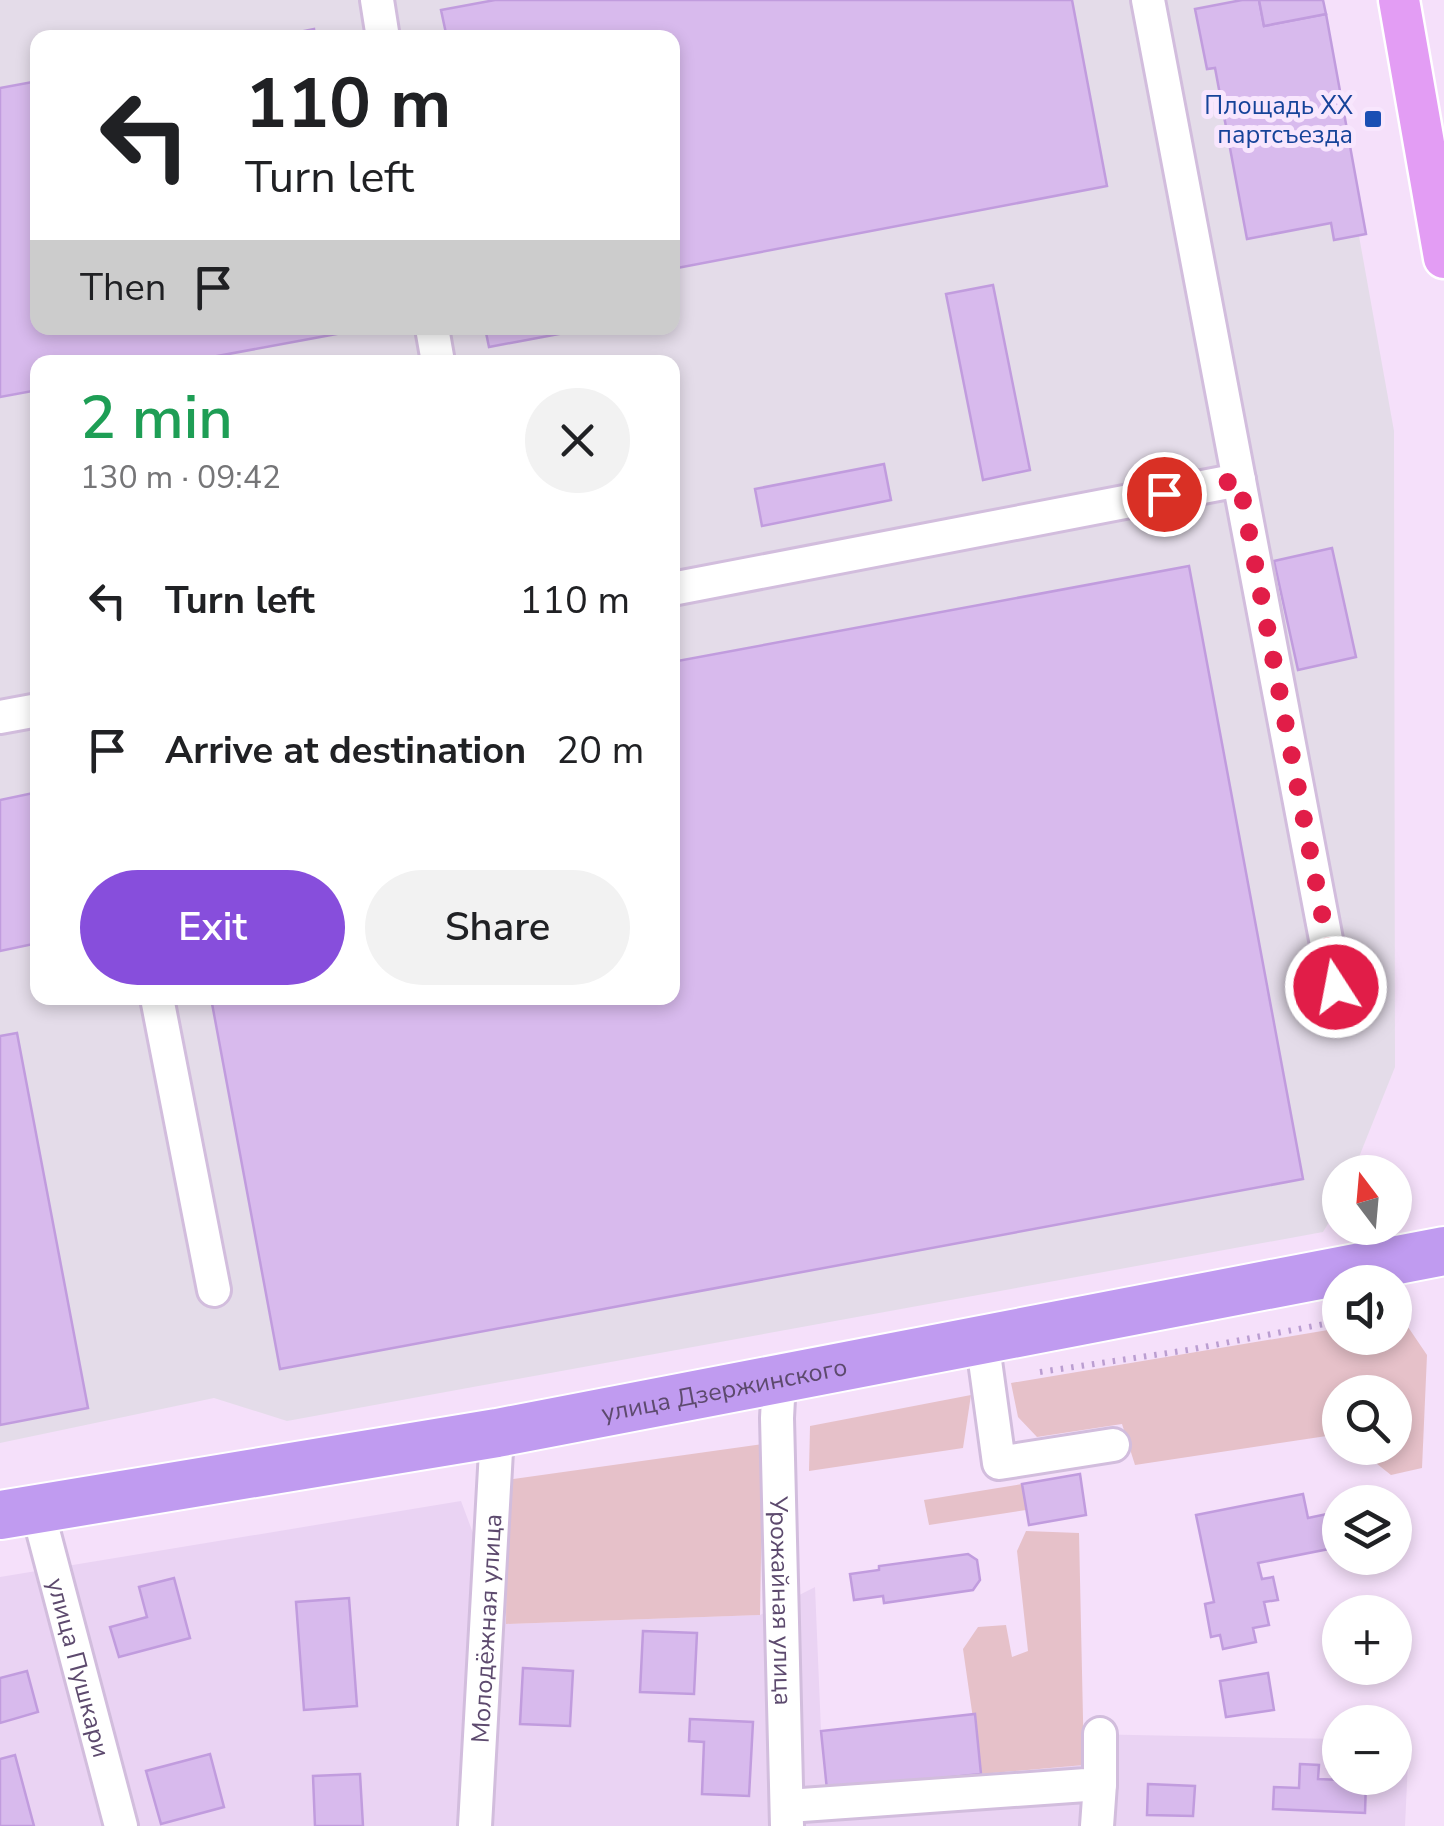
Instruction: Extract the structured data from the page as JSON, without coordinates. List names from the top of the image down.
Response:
{
  "streets": {
    "highway": ["улица Дзержинского"],
    "street": ["Урожайная улица", "Молодёжная улица", "улица Пушкари"]
  },
  "crossings": [
    ["улица Дзержинского", "Урожайная улица"],
    ["улица Дзержинского", "Молодёжная улица"],
    ["улица Дзержинского", "улица Пушкари"]
  ],
  "places": {
    "transit": ["Площадь ХХ партсъезда"]
  },
  "north": "top",
  "page": {
    "turn": ["110 m", "Turn left"],
    "then": "Then",
    "heading": ["2 min", "130 m · 09:42"],
    "list": [
      {
        "name": "Turn left",
        "value": "110 m"
      },
      {
        "name": "Arrive at destination",
        "value": "20 m"
      }
    ],
    "buttons": ["Exit", "Share"],
    "map_buttons": ["+", "−"]
  }
}
